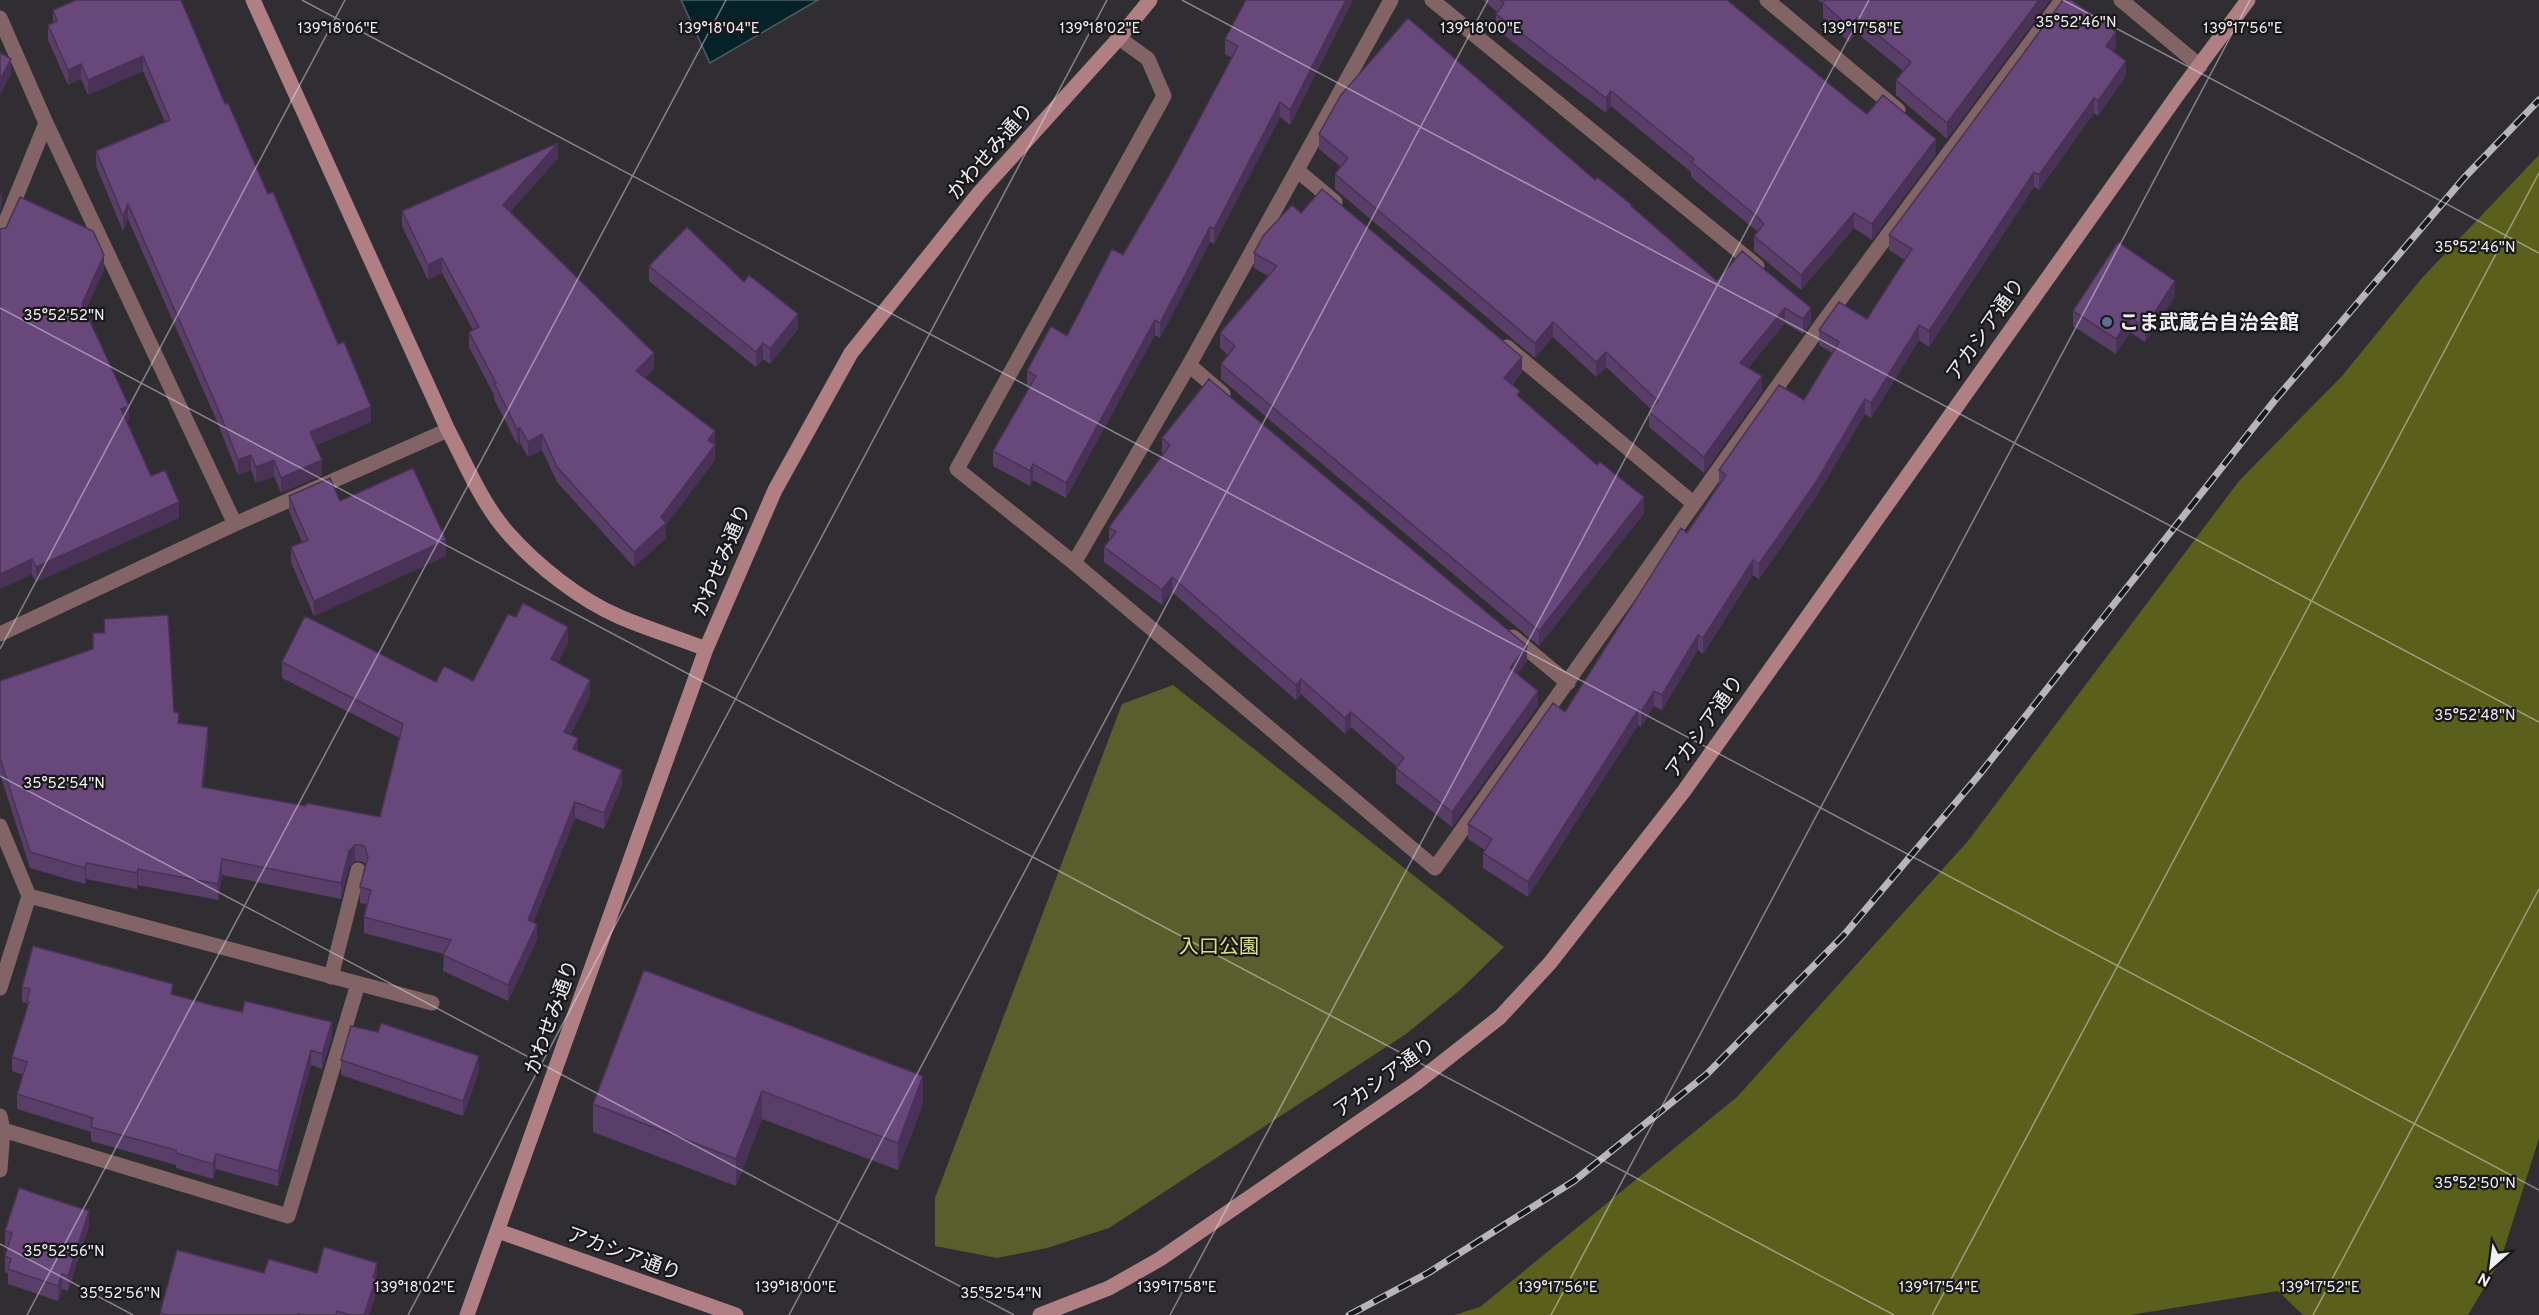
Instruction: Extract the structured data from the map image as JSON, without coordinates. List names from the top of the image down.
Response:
{
  "streets": {
    "street": ["かわせみ通り", "アカシア通り"]
  },
  "crossings": [
    ["かわせみ通り", "アカシア通り"]
  ],
  "parks": ["入口公園"],
  "places": ["こま武蔵台自治会館"],
  "north": "bottom left",
  "coordinates": [
    "35°52'46\"N",
    "139°18'06\"E",
    "139°18'04\"E",
    "139°18'02\"E",
    "139°18'00\"E",
    "139°17'58\"E",
    "139°17'56\"E",
    "35°52'52\"N",
    "35°52'48\"N",
    "35°52'54\"N",
    "35°52'50\"N",
    "35°52'56\"N",
    "139°17'54\"E",
    "139°17'52\"E"
  ]
}
